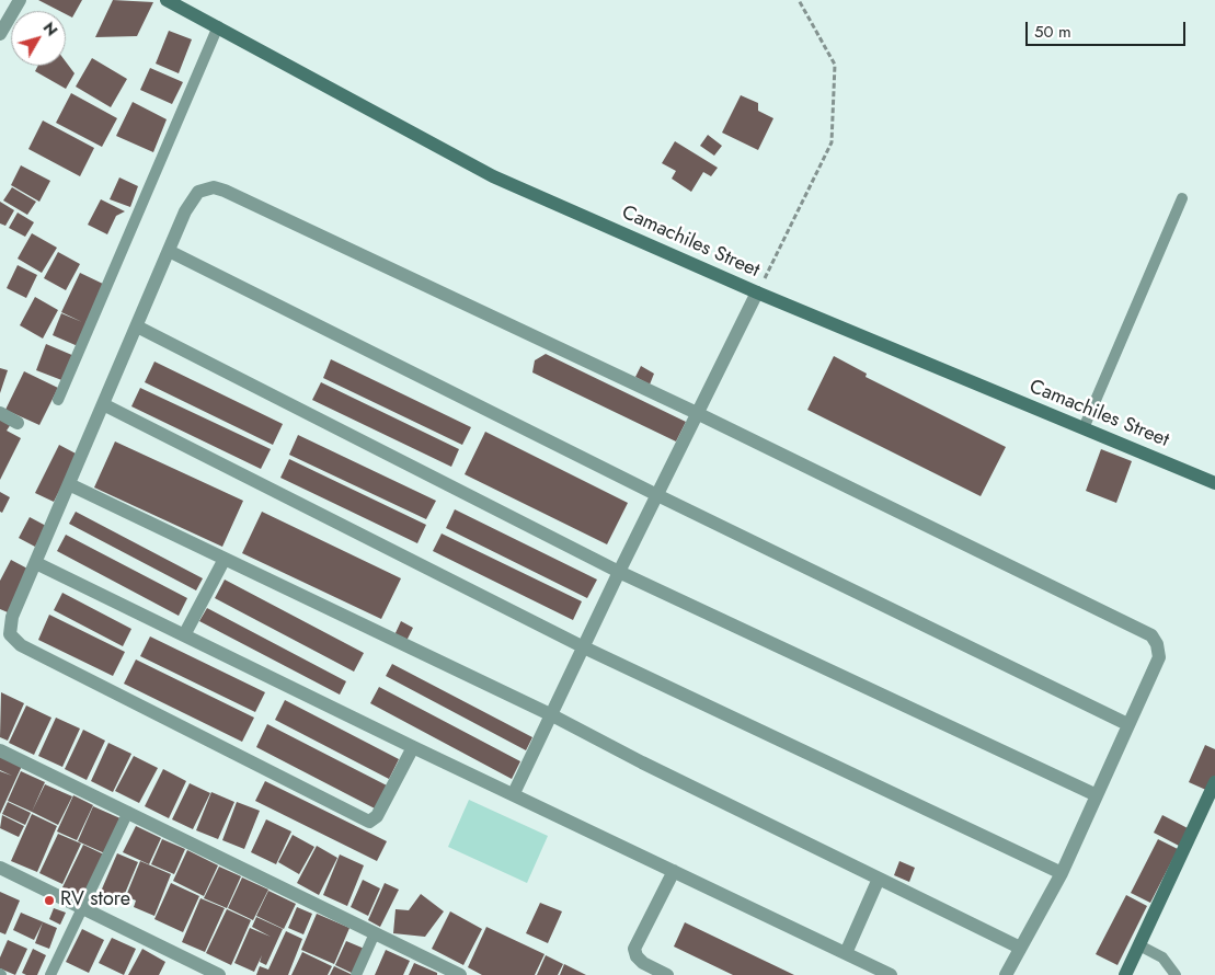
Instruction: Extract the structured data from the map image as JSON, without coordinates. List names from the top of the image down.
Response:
{
  "streets": {
    "street": ["Camachiles Street"]
  },
  "places": ["RV store"],
  "scale_bar": "50 m",
  "north": "top right"
}
